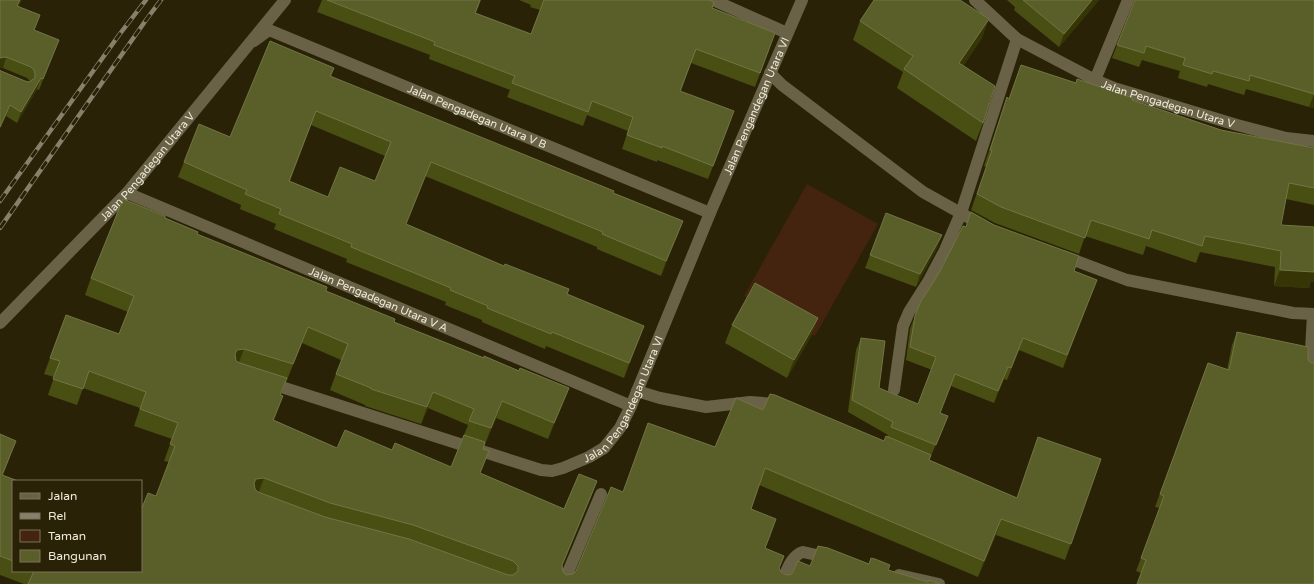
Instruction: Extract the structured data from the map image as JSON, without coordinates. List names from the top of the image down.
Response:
{
  "streets": {
    "street": [
      "Jalan Pengadegan Utara V",
      "Jalan Pengandegan Utara VI",
      "Jalan Pengadegan Utara V B",
      "Jalan Pengadegan Utara V A"
    ]
  },
  "crossings": [
    ["Jalan Pengadegan Utara V", "Jalan Pengadegan Utara V B"],
    ["Jalan Pengadegan Utara V", "Jalan Pengadegan Utara V A"],
    ["Jalan Pengandegan Utara VI", "Jalan Pengadegan Utara V B"],
    ["Jalan Pengandegan Utara VI", "Jalan Pengadegan Utara V A"]
  ],
  "legend": [
    "Jalan",
    "Rel",
    "Taman",
    "Bangunan"
  ]
}
